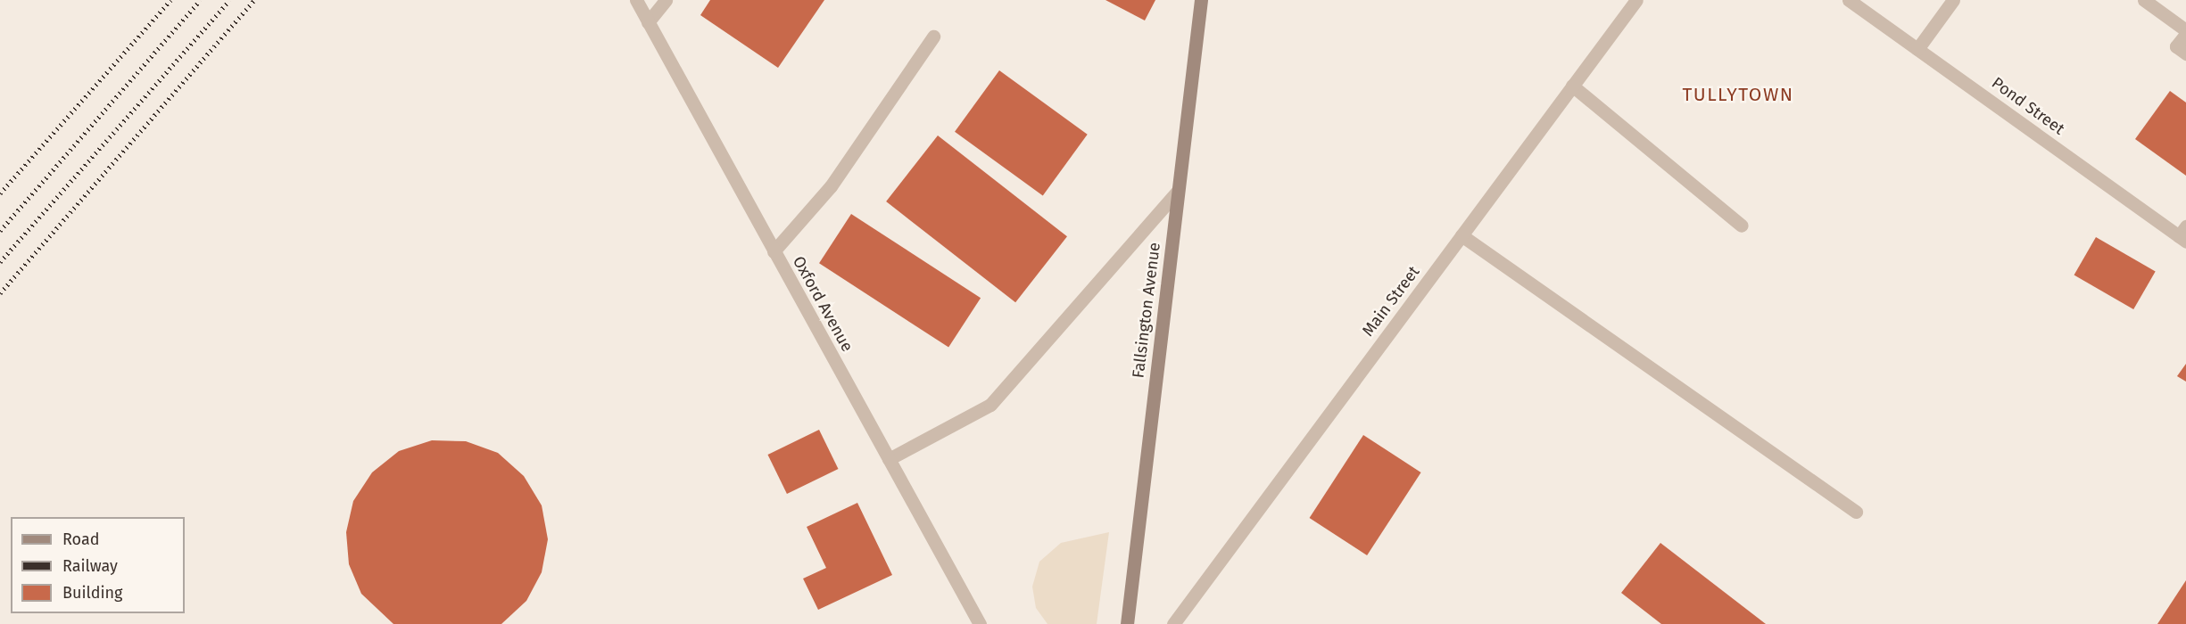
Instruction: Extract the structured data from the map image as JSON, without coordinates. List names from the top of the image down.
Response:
{
  "streets": {
    "main road": ["Fallsington Avenue"],
    "street": ["Pond Street", "Main Street", "Oxford Avenue"]
  },
  "districts": ["TULLYTOWN"],
  "legend": ["Road", "Railway", "Building"]
}
